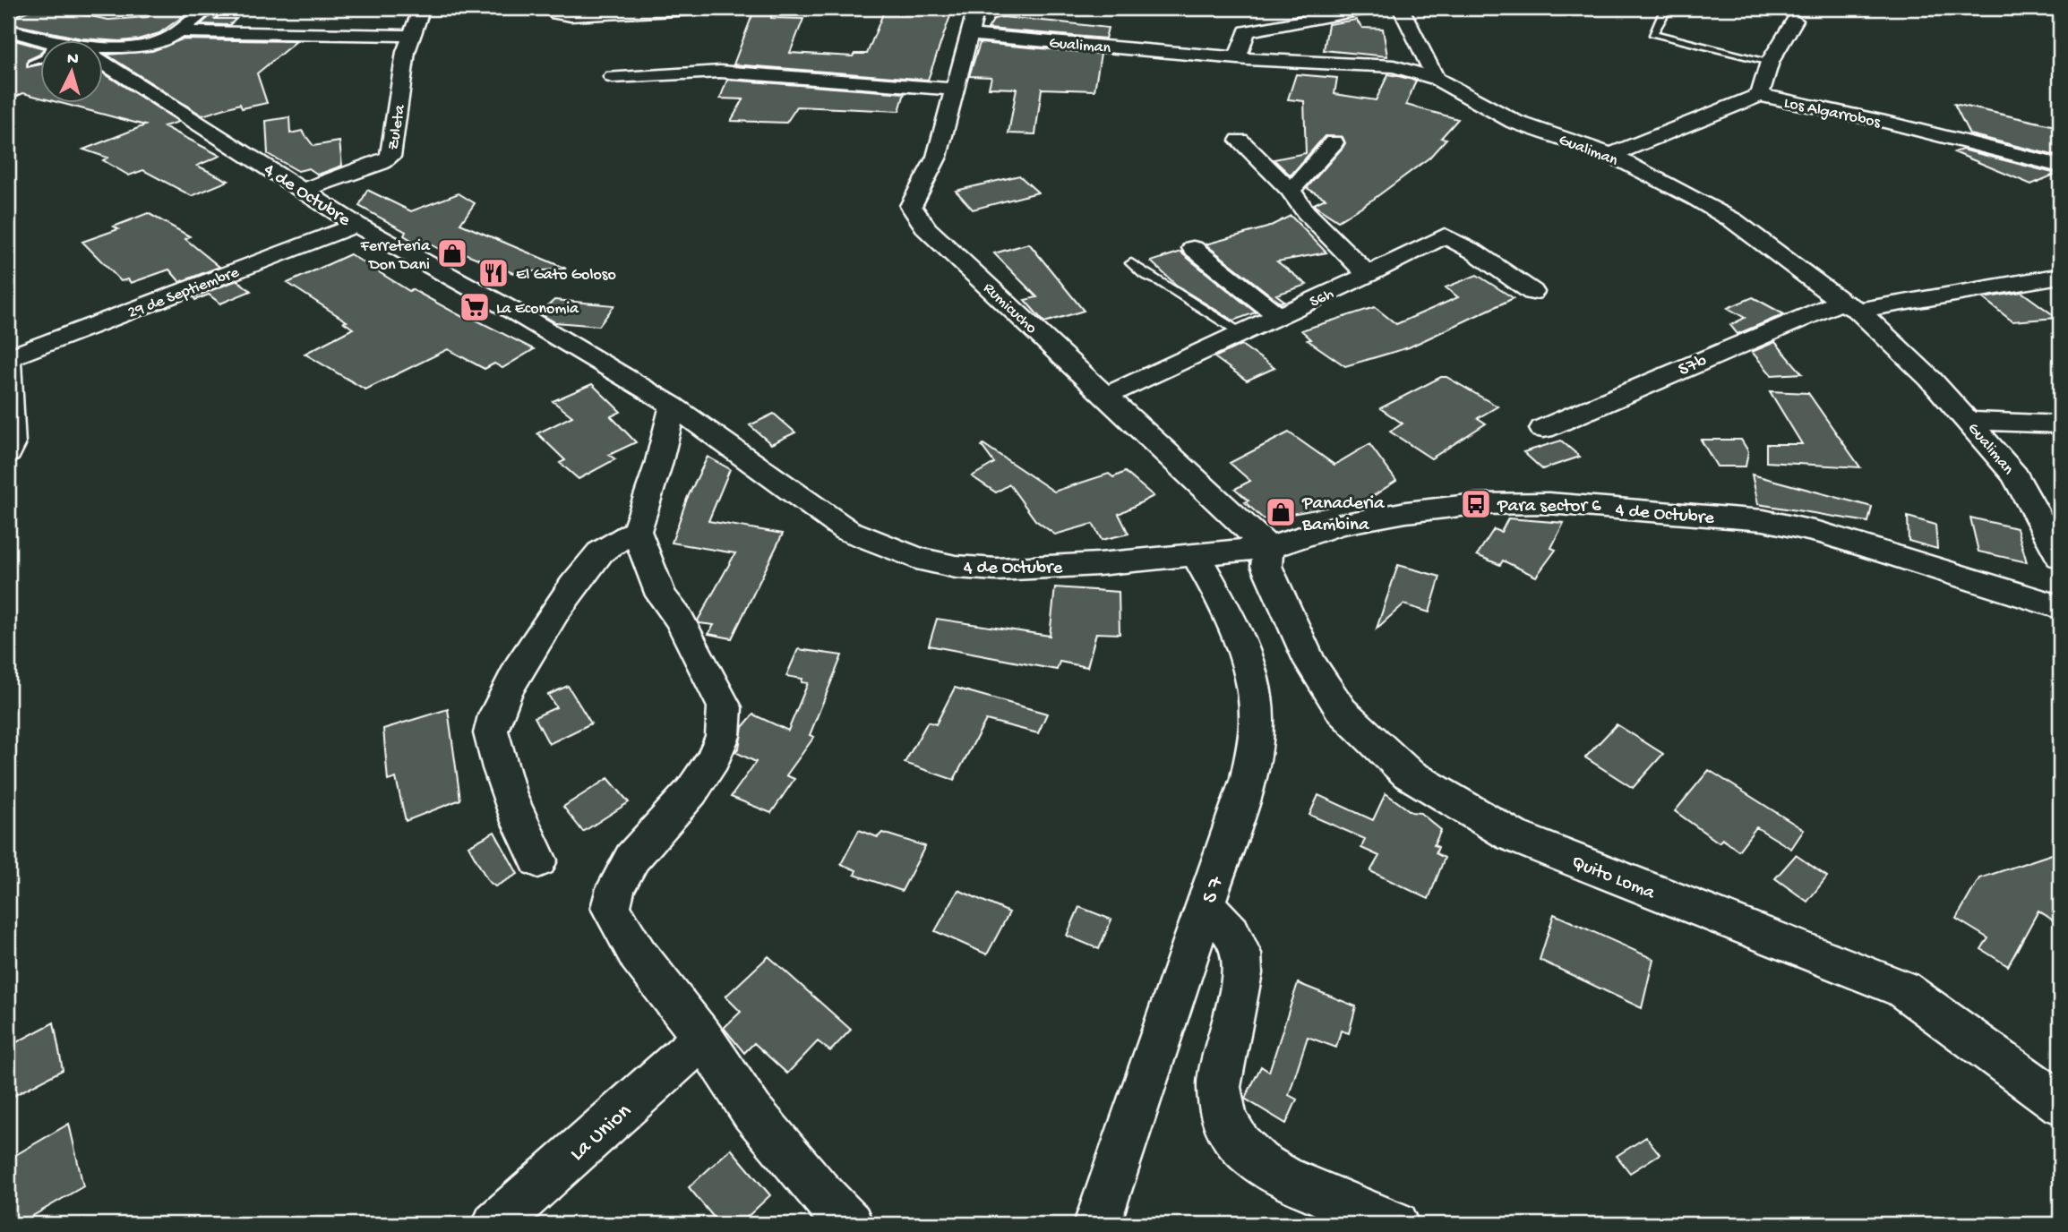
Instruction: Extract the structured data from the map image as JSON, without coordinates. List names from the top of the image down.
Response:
{
  "streets": {
    "street": [
      "Gualiman",
      "Los Algarrobos",
      "Zuleta",
      "4 de Octubre",
      "29 de Septiembre",
      "S6h",
      "Rumicucho",
      "S7b",
      "Quito Loma",
      "S 7",
      "La Union"
    ]
  },
  "crossings": [
    ["Gualiman", "Los Algarrobos"],
    ["Gualiman", "Rumicucho"],
    ["Gualiman", "S7b"],
    ["Zuleta", "4 de Octubre"],
    ["4 de Octubre", "29 de Septiembre"],
    ["4 de Octubre", "Rumicucho"],
    ["4 de Octubre", "Quito Loma"],
    ["4 de Octubre", "S 7"],
    ["S6h", "Rumicucho"],
    ["Rumicucho", "Quito Loma"]
  ],
  "places": {
    "shop": ["Ferreteria Don Dani", "Panaderia Bambina"],
    "restaurant": ["El Gato Goloso"],
    "supermarket": ["La Economia"],
    "bus stop": ["Para sector 6"]
  },
  "north": "top"
}
